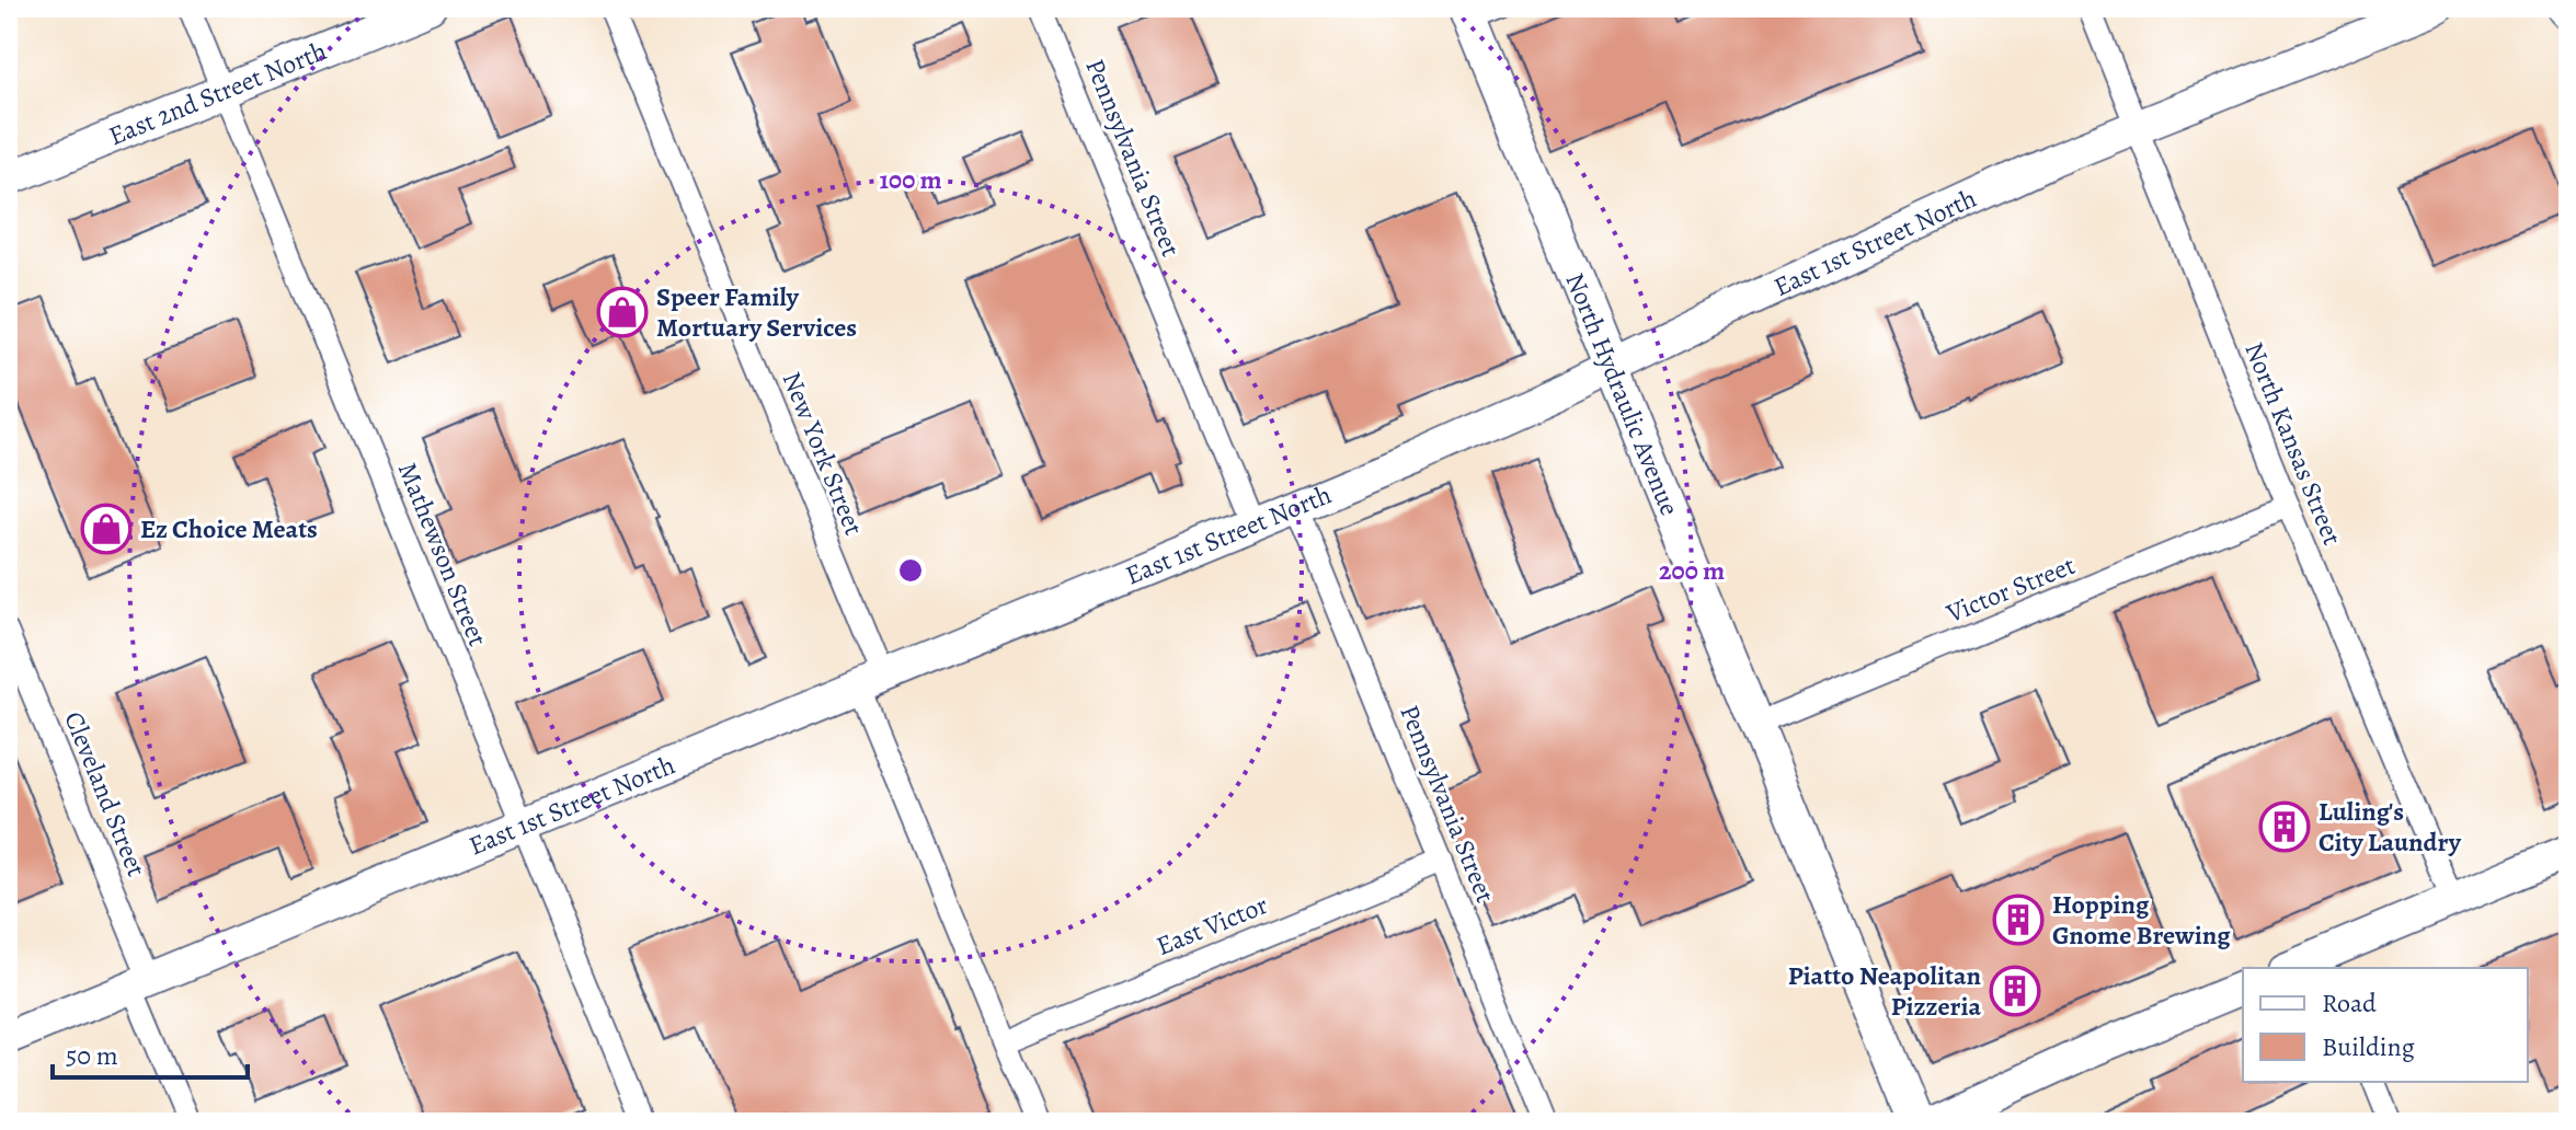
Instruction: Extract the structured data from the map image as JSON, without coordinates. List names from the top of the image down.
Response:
{
  "streets": {
    "street": [
      "East 2nd Street North",
      "Pennsylvania Street",
      "East 1st Street North",
      "North Hydraulic Avenue",
      "North Kansas Street",
      "New York Street",
      "Mathewson Street",
      "Victor Street",
      "Cleveland Street",
      "East Victor"
    ]
  },
  "crossings": [
    ["East 2nd Street North", "Mathewson Street"],
    ["Pennsylvania Street", "East 1st Street North"],
    ["Pennsylvania Street", "East Victor"],
    ["East 1st Street North", "North Hydraulic Avenue"],
    ["East 1st Street North", "North Kansas Street"],
    ["East 1st Street North", "New York Street"],
    ["East 1st Street North", "Mathewson Street"],
    ["East 1st Street North", "Cleveland Street"],
    ["North Hydraulic Avenue", "Victor Street"],
    ["North Kansas Street", "Victor Street"],
    ["New York Street", "East Victor"]
  ],
  "places": {
    "shop": ["Speer Family Mortuary Services", "Ez Choice Meats"],
    "building": ["Luling's City Laundry", "Hopping Gnome Brewing", "Piatto Neapolitan Pizzeria"]
  },
  "legend": ["Road", "Building"],
  "scale_bar": "50 m",
  "rings": ["100 m", "200 m"]
}
